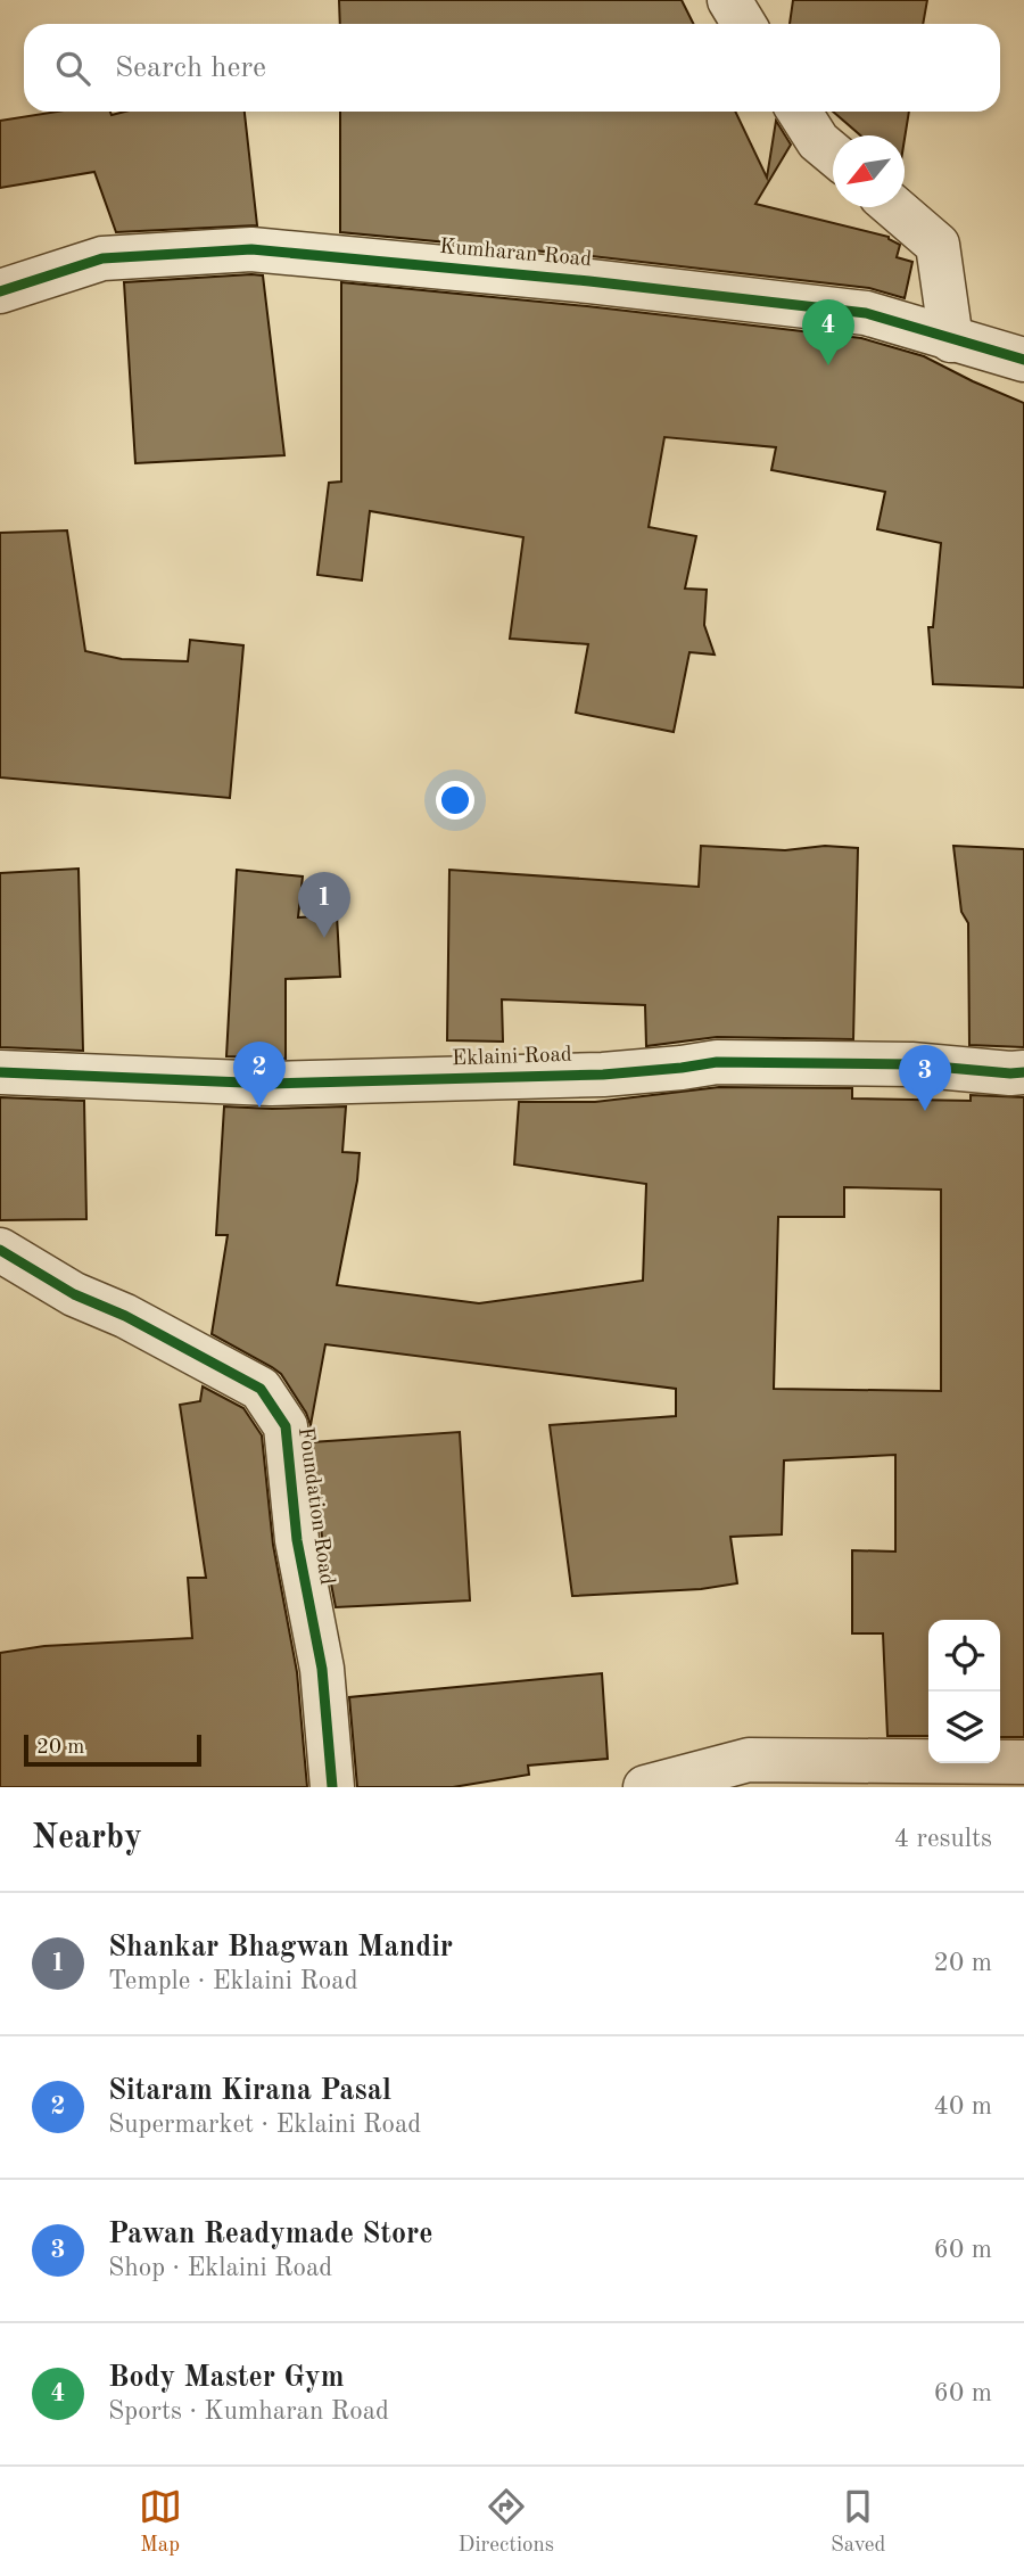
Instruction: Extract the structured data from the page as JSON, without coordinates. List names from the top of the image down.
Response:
{
  "streets": {
    "street": ["Kumharan Road", "Eklaini Road", "Foundation Road"]
  },
  "scale_bar": "20 m",
  "north": "bottom left",
  "page": {
    "search": "Search here",
    "pins": [
      "4",
      "1",
      "2",
      "3"
    ],
    "scale": "20 m",
    "heading": ["Nearby", "4 results"],
    "list": [
      {
        "mark": "1",
        "name": "Shankar Bhagwan Mandir",
        "note": "Temple · Eklaini Road",
        "value": "20 m"
      },
      {
        "mark": "2",
        "name": "Sitaram Kirana Pasal",
        "note": "Supermarket · Eklaini Road",
        "value": "40 m"
      },
      {
        "mark": "3",
        "name": "Pawan Readymade Store",
        "note": "Shop · Eklaini Road",
        "value": "60 m"
      },
      {
        "mark": "4",
        "name": "Body Master Gym",
        "note": "Sports · Kumharan Road",
        "value": "60 m"
      }
    ],
    "nav": ["Map", "Directions", "Saved"]
  }
}
